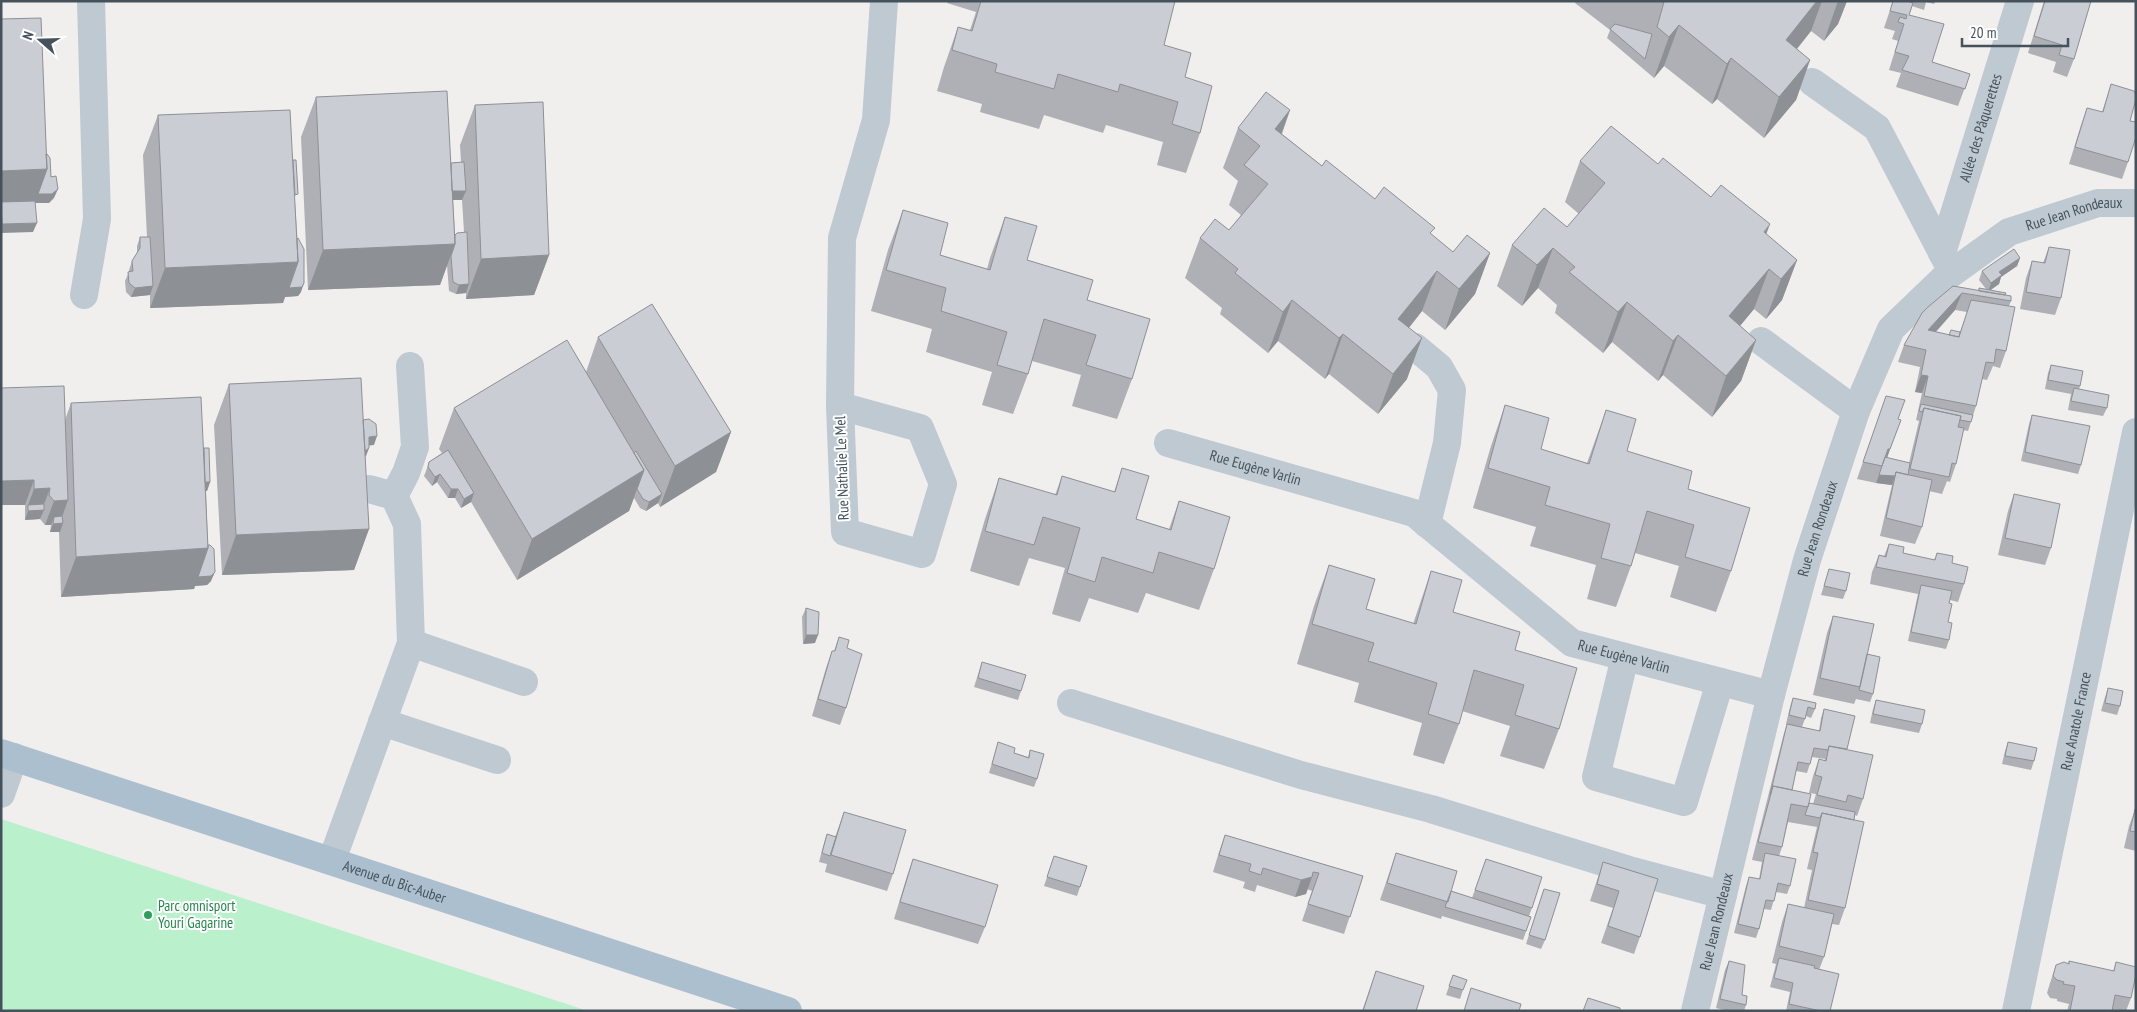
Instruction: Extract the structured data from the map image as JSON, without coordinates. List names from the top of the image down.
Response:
{
  "streets": {
    "main road": ["Avenue du Bic-Auber"],
    "street": [
      "Allée des Pâquerettes",
      "Rue Jean Rondeaux",
      "Rue Nathalie Le Mel",
      "Rue Eugène Varlin",
      "Rue Anatole France"
    ]
  },
  "crossings": [
    ["Allée des Pâquerettes", "Rue Jean Rondeaux"],
    ["Rue Jean Rondeaux", "Rue Eugène Varlin"]
  ],
  "places": ["Parc omnisport Youri Gagarine"],
  "scale_bar": "20 m",
  "north": "left"
}
